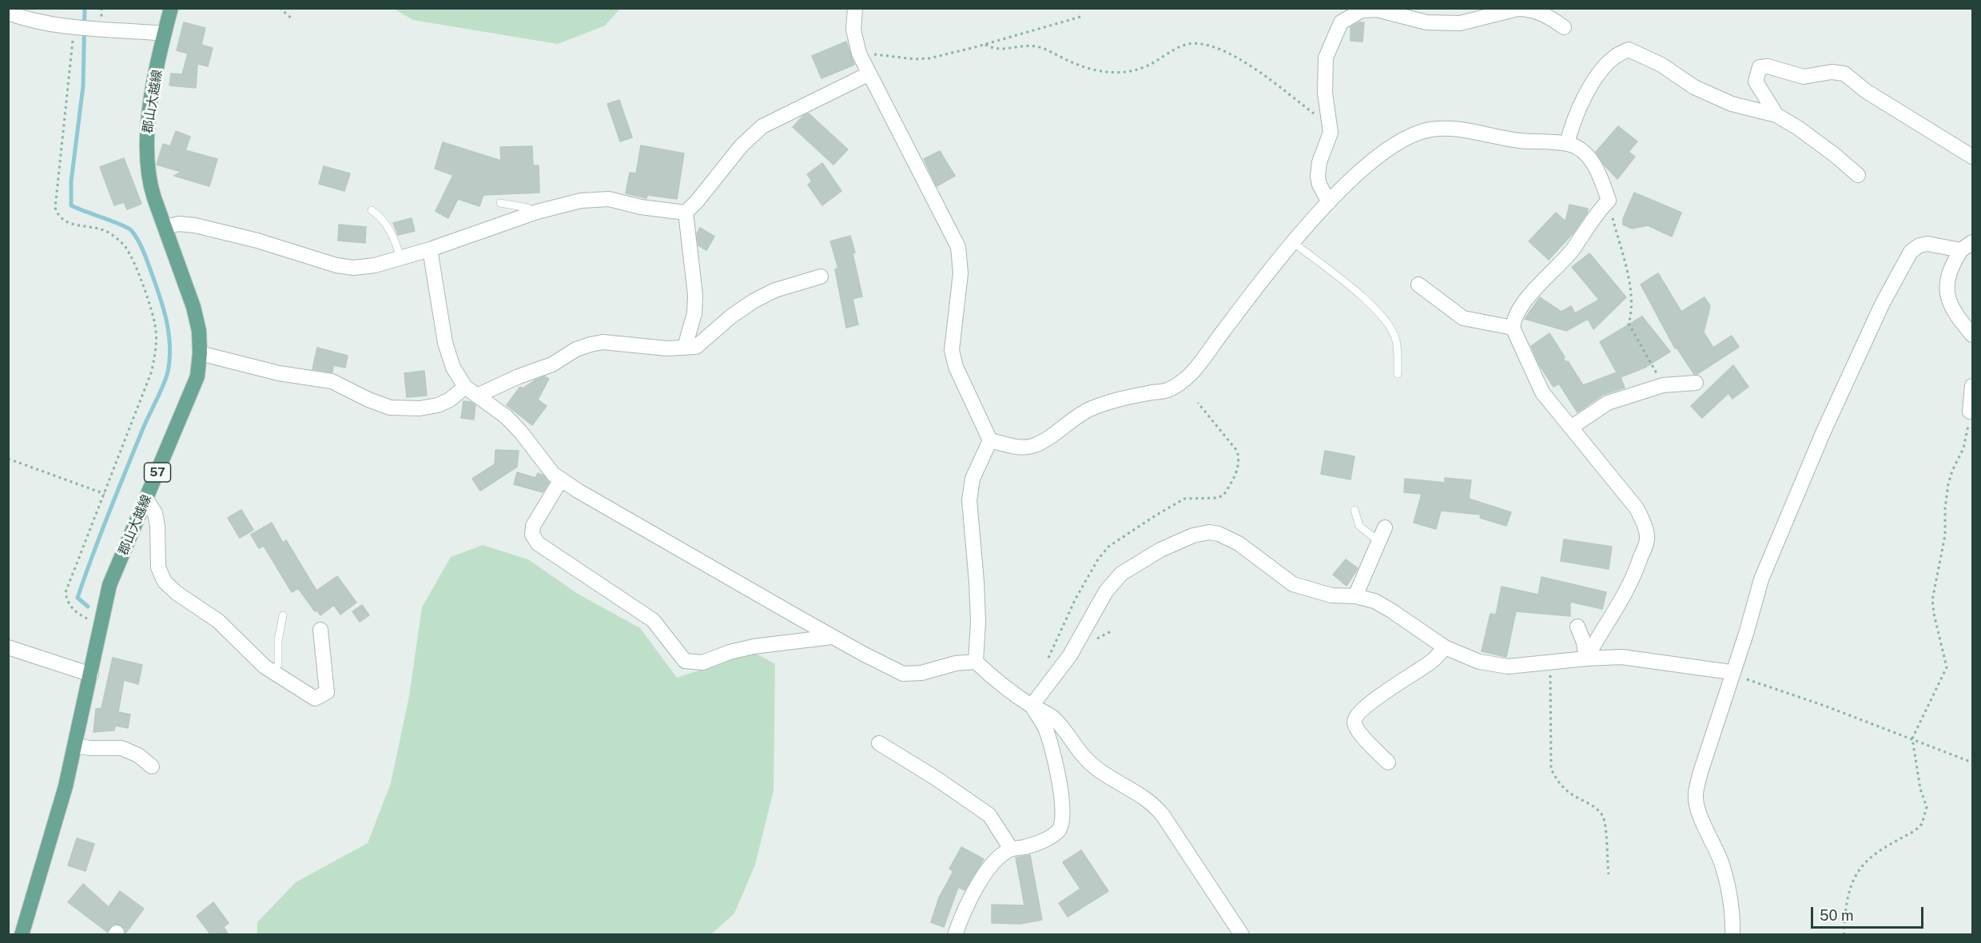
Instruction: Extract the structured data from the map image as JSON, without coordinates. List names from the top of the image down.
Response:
{
  "streets": {
    "main road": ["郡山大越線", "57"]
  },
  "scale_bar": "50 m"
}
